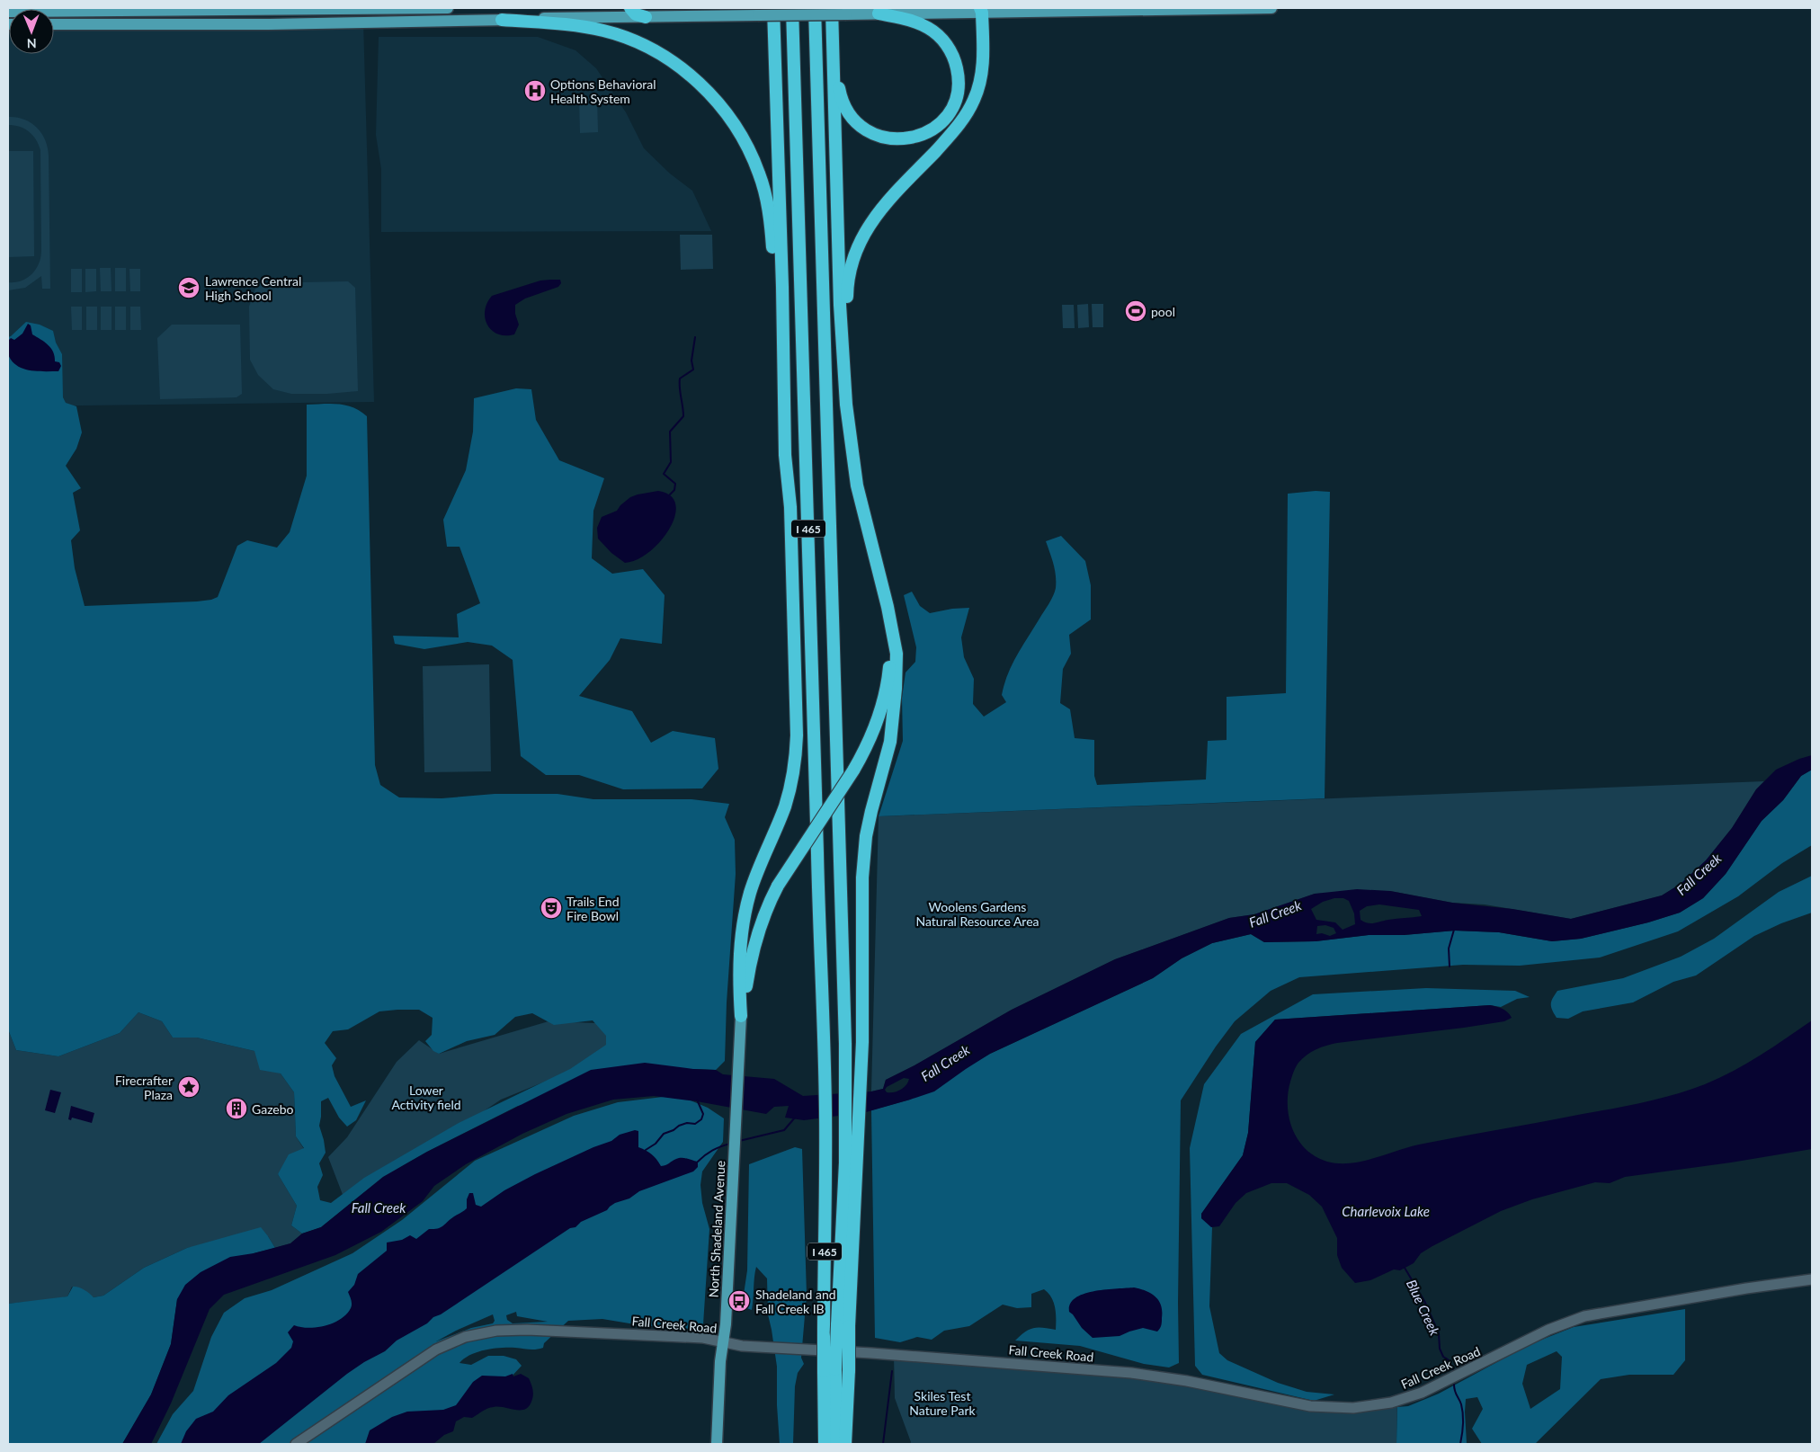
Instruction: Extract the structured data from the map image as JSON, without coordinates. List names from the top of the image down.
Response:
{
  "streets": {
    "highway": ["I 465"],
    "main road": ["North Shadeland Avenue", "Fall Creek Road"]
  },
  "crossings": [
    ["North Shadeland Avenue", "Fall Creek Road"]
  ],
  "water": ["Fall Creek", "Charlevoix Lake", "Blue Creek"],
  "parks": ["Woolens Gardens Natural Resource Area", "Lower Activity field", "Skiles Test Nature Park"],
  "places": {
    "hospital": ["Options Behavioral Health System"],
    "school or university": ["Lawrence Central High School"],
    "sports": ["pool"],
    "theatre": ["Trails End Fire Bowl"],
    "place": ["Firecrafter Plaza"],
    "building": ["Gazebo"],
    "bus stop": ["Shadeland and Fall Creek IB"]
  },
  "north": "bottom"
}
